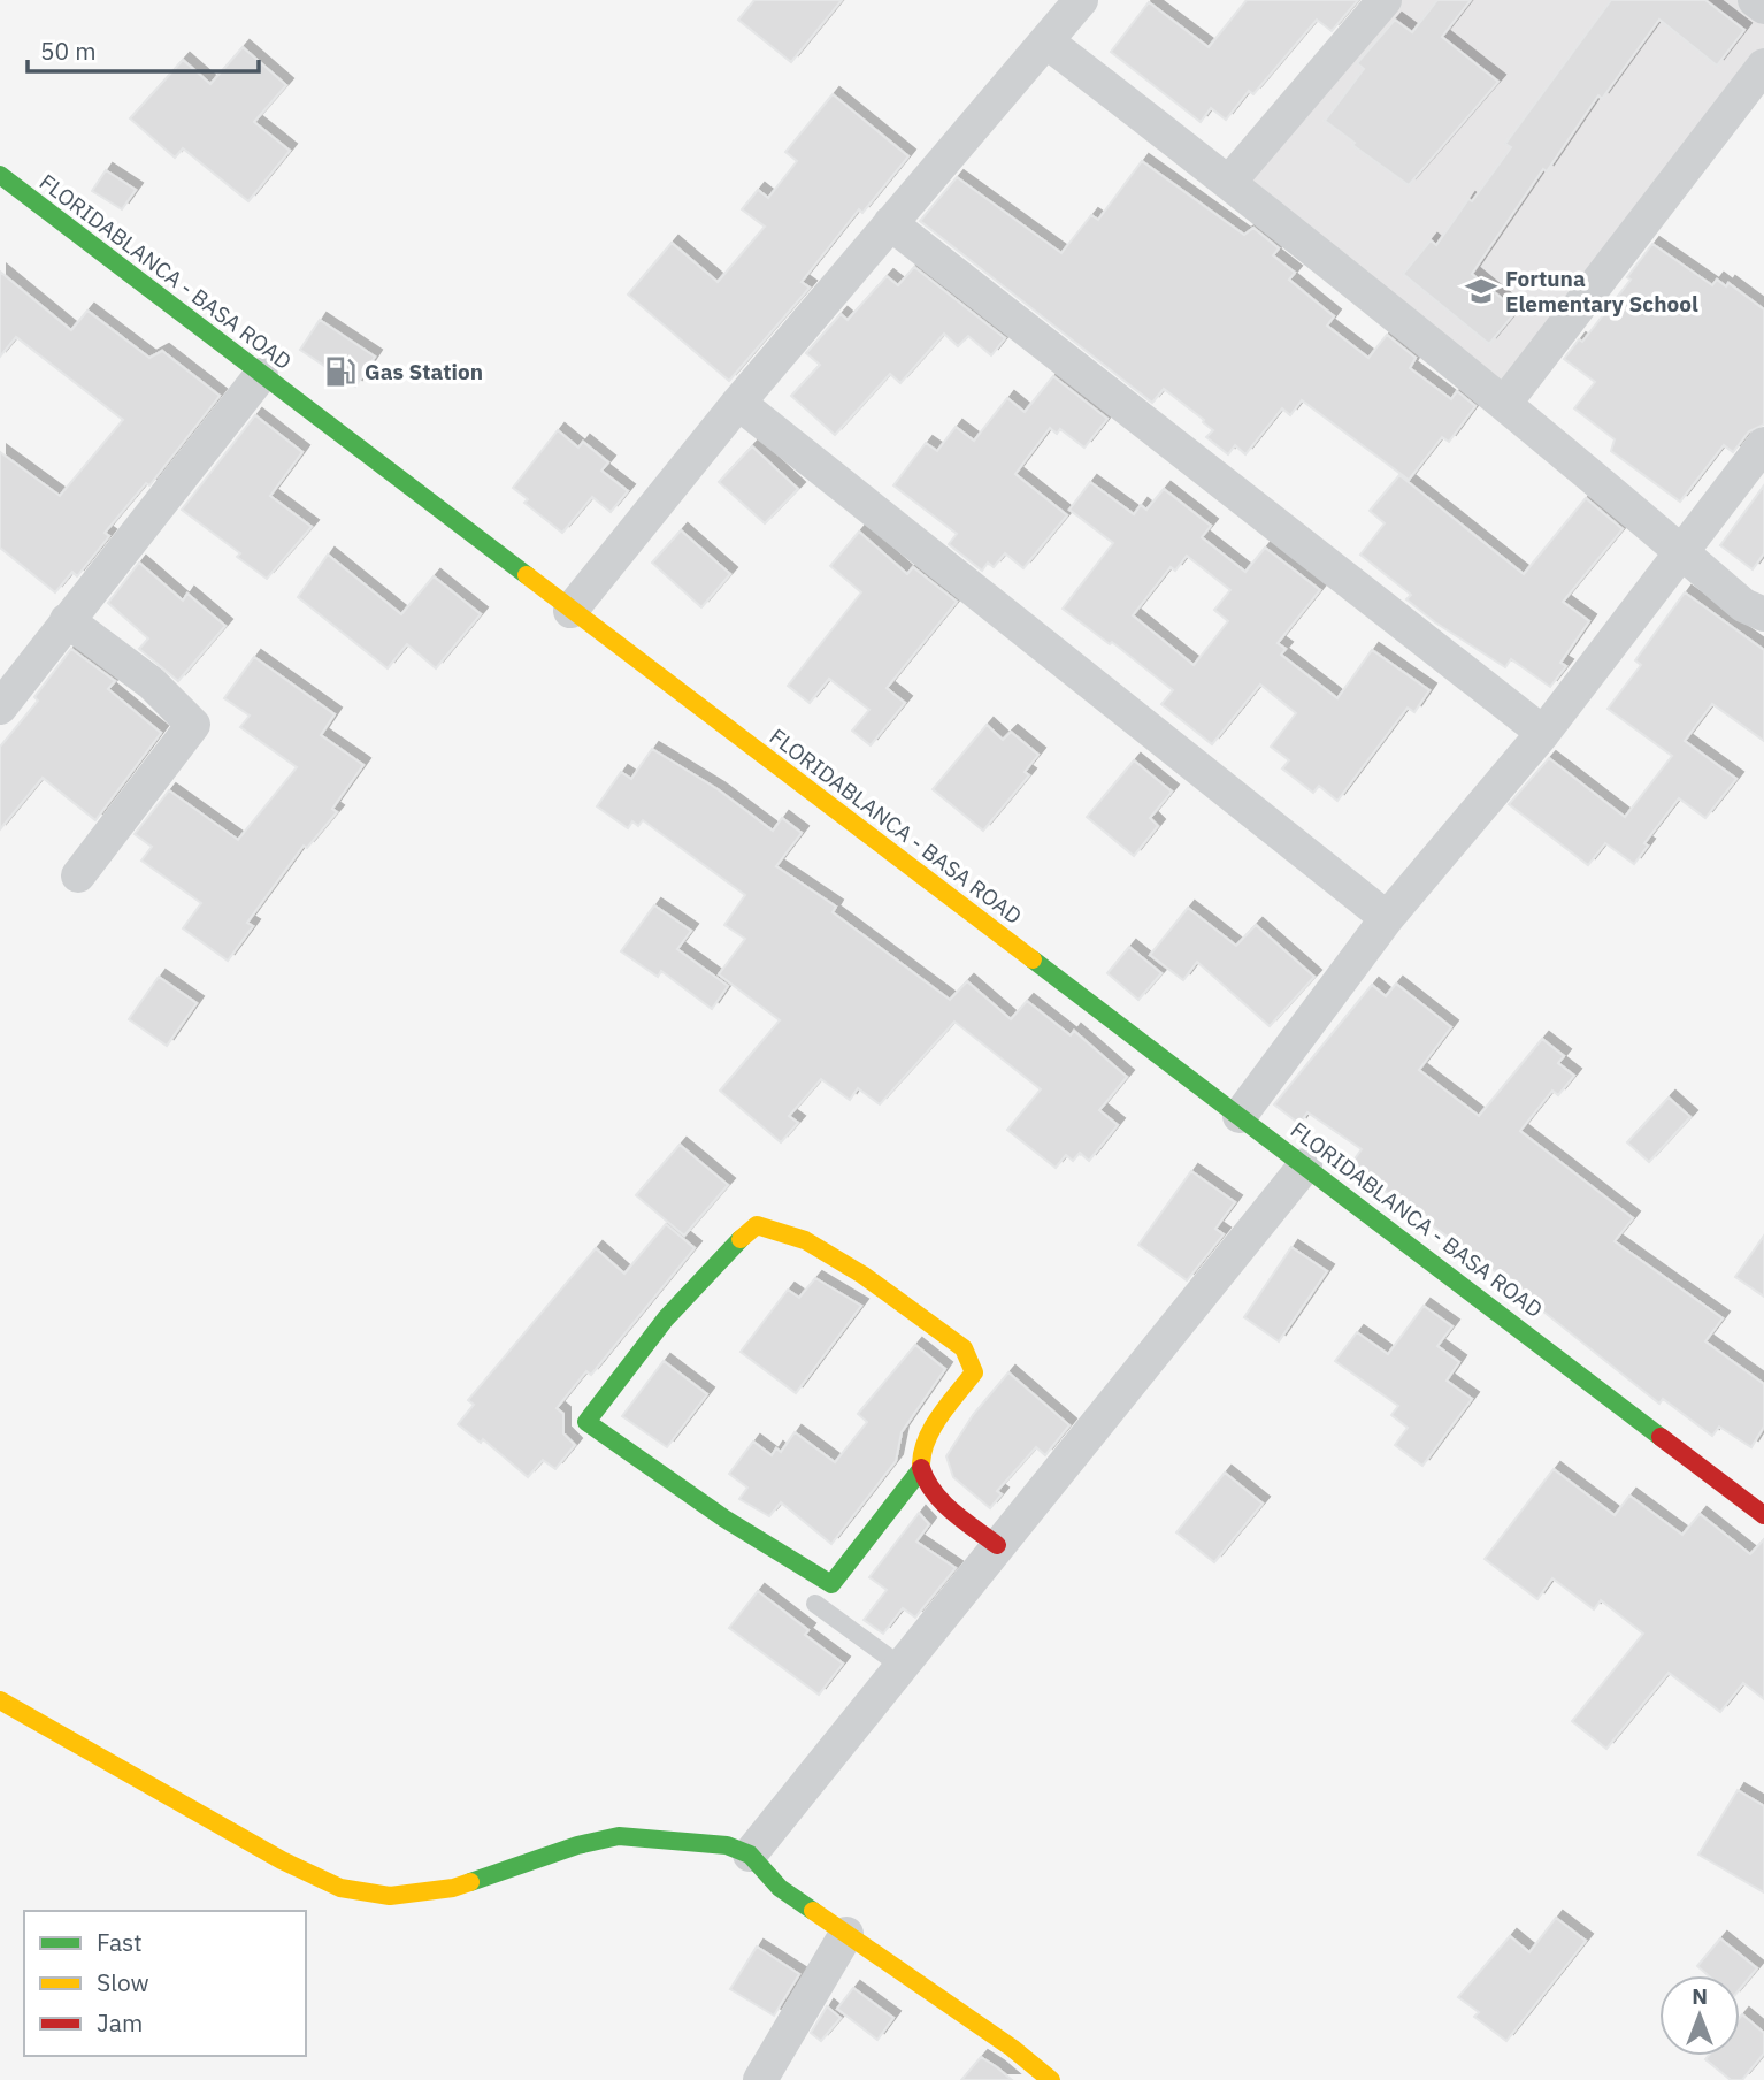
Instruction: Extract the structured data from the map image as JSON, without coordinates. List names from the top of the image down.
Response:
{
  "streets": {
    "street": ["FLORIDABLANCA - BASA ROAD"]
  },
  "places": {
    "school or university": ["Fortuna Elementary School"],
    "fuel station": ["Gas Station"]
  },
  "legend": ["Fast", "Slow", "Jam"],
  "scale_bar": "50 m",
  "north": "top"
}
